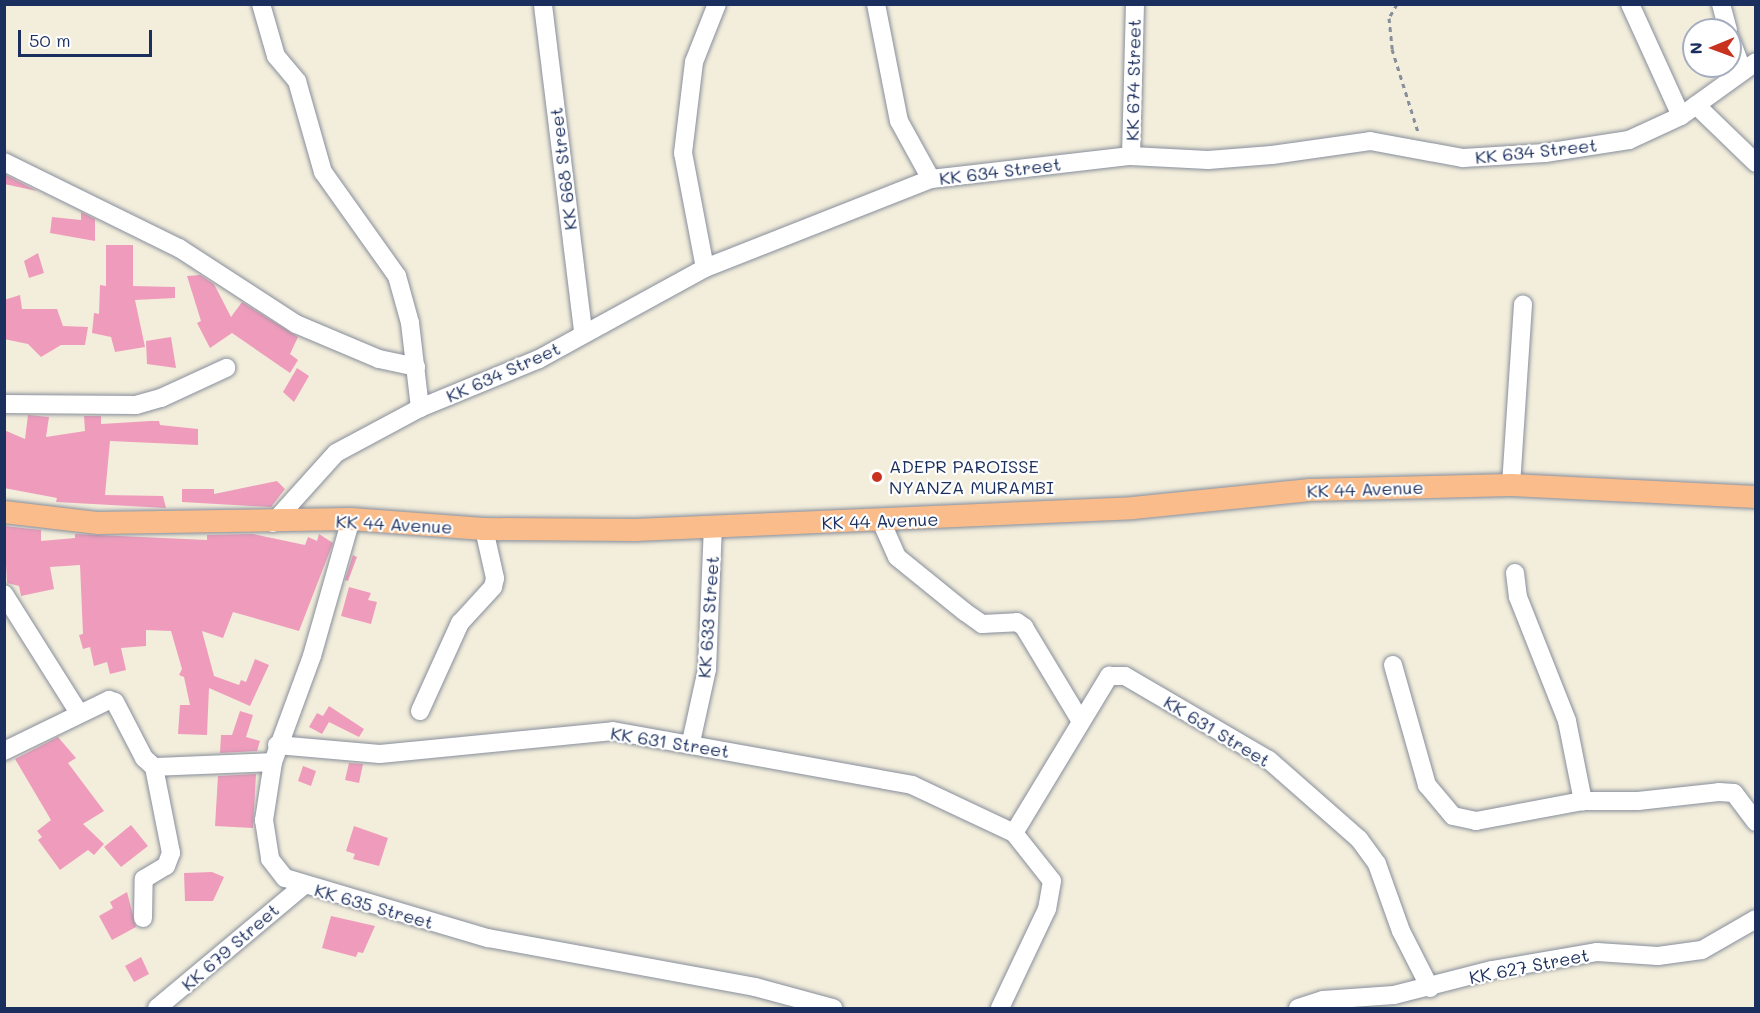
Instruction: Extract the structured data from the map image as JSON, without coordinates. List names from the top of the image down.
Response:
{
  "streets": {
    "main road": ["KK 44 Avenue"],
    "street": [
      "KK 674 Street",
      "KK 634 Street",
      "KK 668 Street",
      "KK 633 Street",
      "KK 631 Street",
      "KK 635 Street",
      "KK 679 Street",
      "KK 627 Street"
    ]
  },
  "crossings": [
    ["KK 674 Street", "KK 634 Street"],
    ["KK 634 Street", "KK 668 Street"],
    ["KK 634 Street", "KK 44 Avenue"],
    ["KK 44 Avenue", "KK 633 Street"],
    ["KK 44 Avenue", "KK 635 Street"],
    ["KK 633 Street", "KK 631 Street"],
    ["KK 631 Street", "KK 635 Street"],
    ["KK 631 Street", "KK 627 Street"],
    ["KK 635 Street", "KK 679 Street"]
  ],
  "places": ["ADEPR PAROISSE NYANZA MURAMBI"],
  "scale_bar": "50 m",
  "north": "left"
}
